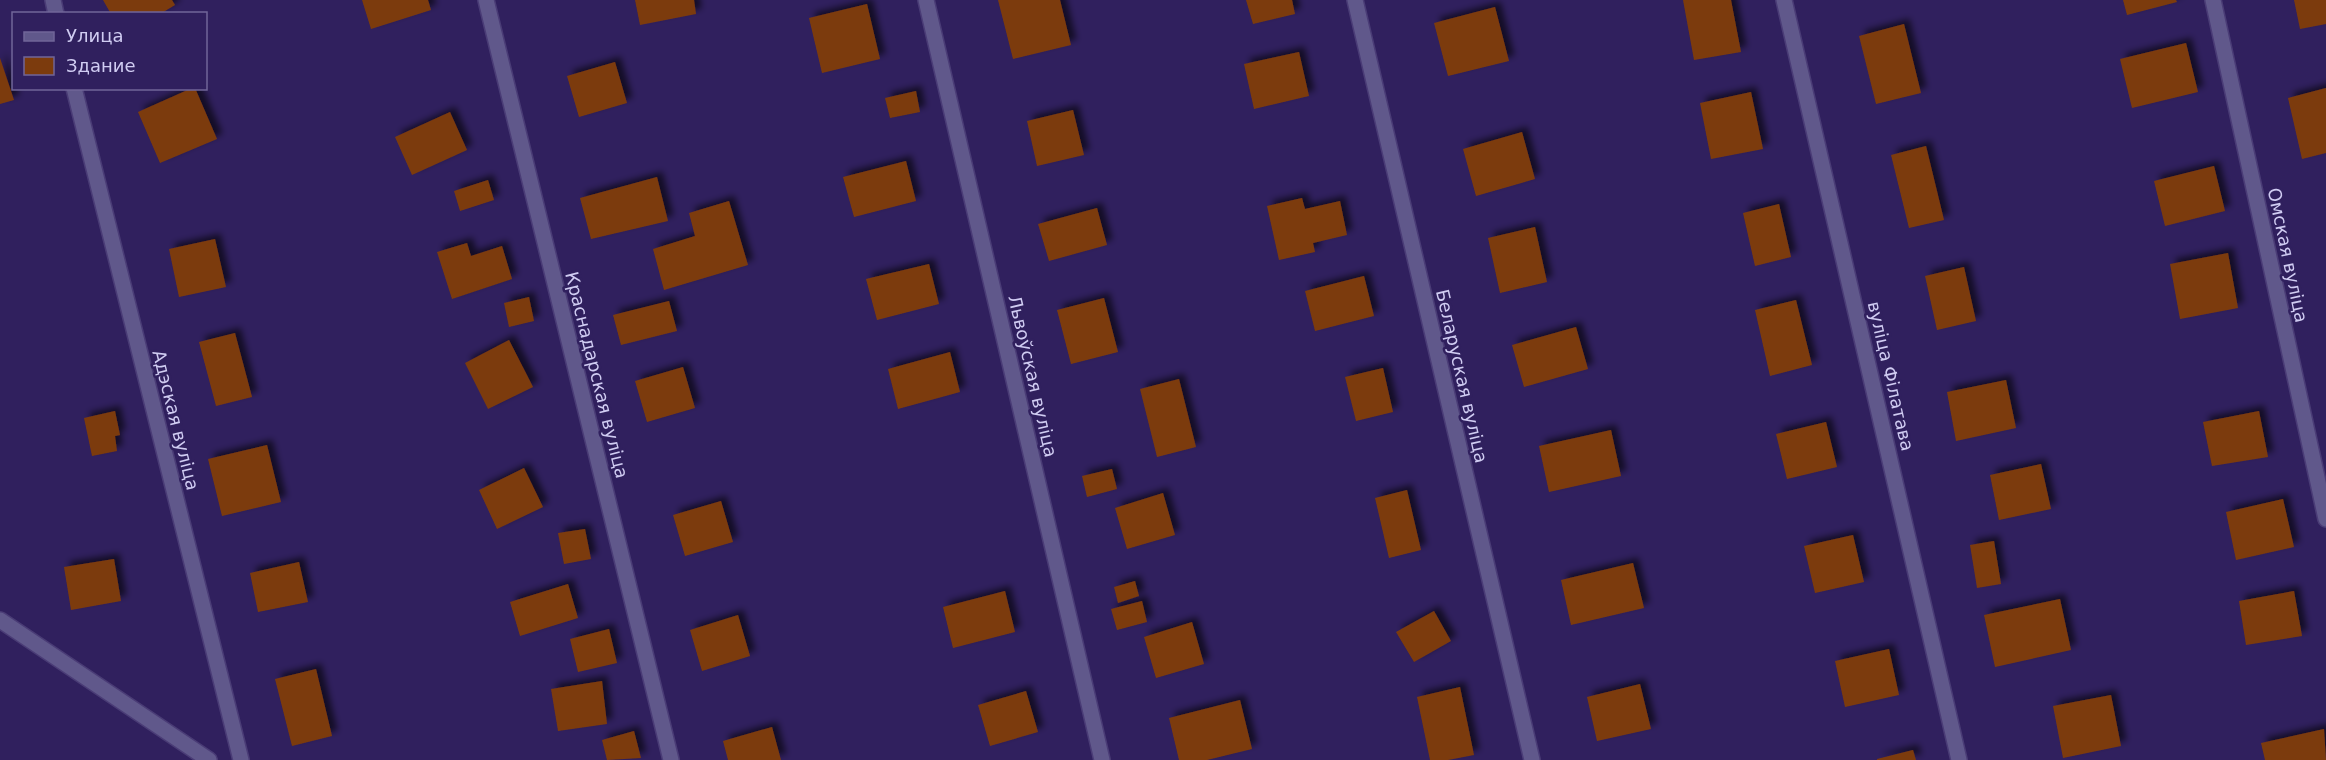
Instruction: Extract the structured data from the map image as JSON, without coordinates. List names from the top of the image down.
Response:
{
  "streets": {
    "street": [
      "Омская вуліца",
      "Краснадарская вуліца",
      "Львоўская вуліца",
      "Беларуская вуліца",
      "вуліца Філатава",
      "Адэская вуліца"
    ]
  },
  "legend": ["Улица", "Здание"]
}
